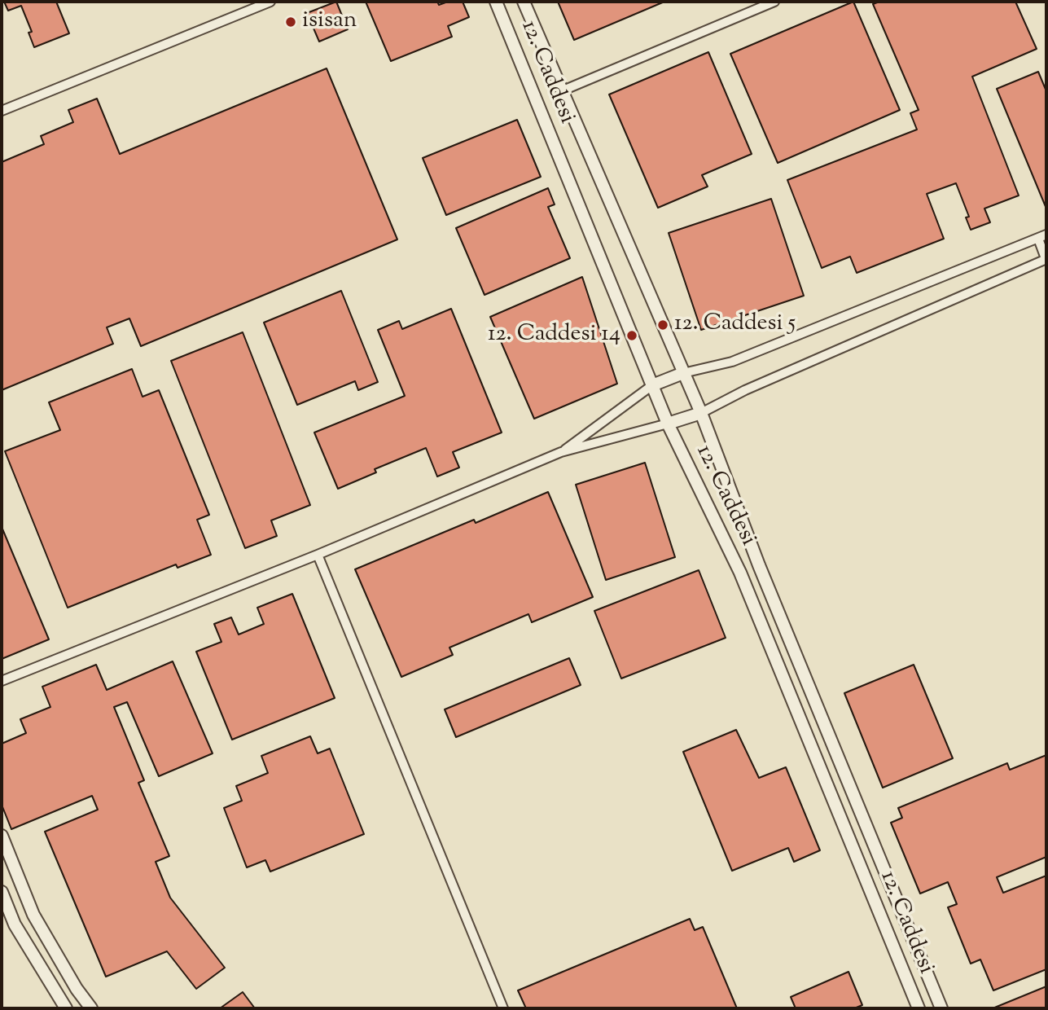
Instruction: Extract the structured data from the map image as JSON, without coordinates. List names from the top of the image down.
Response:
{
  "streets": {
    "street": ["12. Caddesi"]
  },
  "places": ["isisan", "12. Caddesi 5", "12. Caddesi 14"]
}
